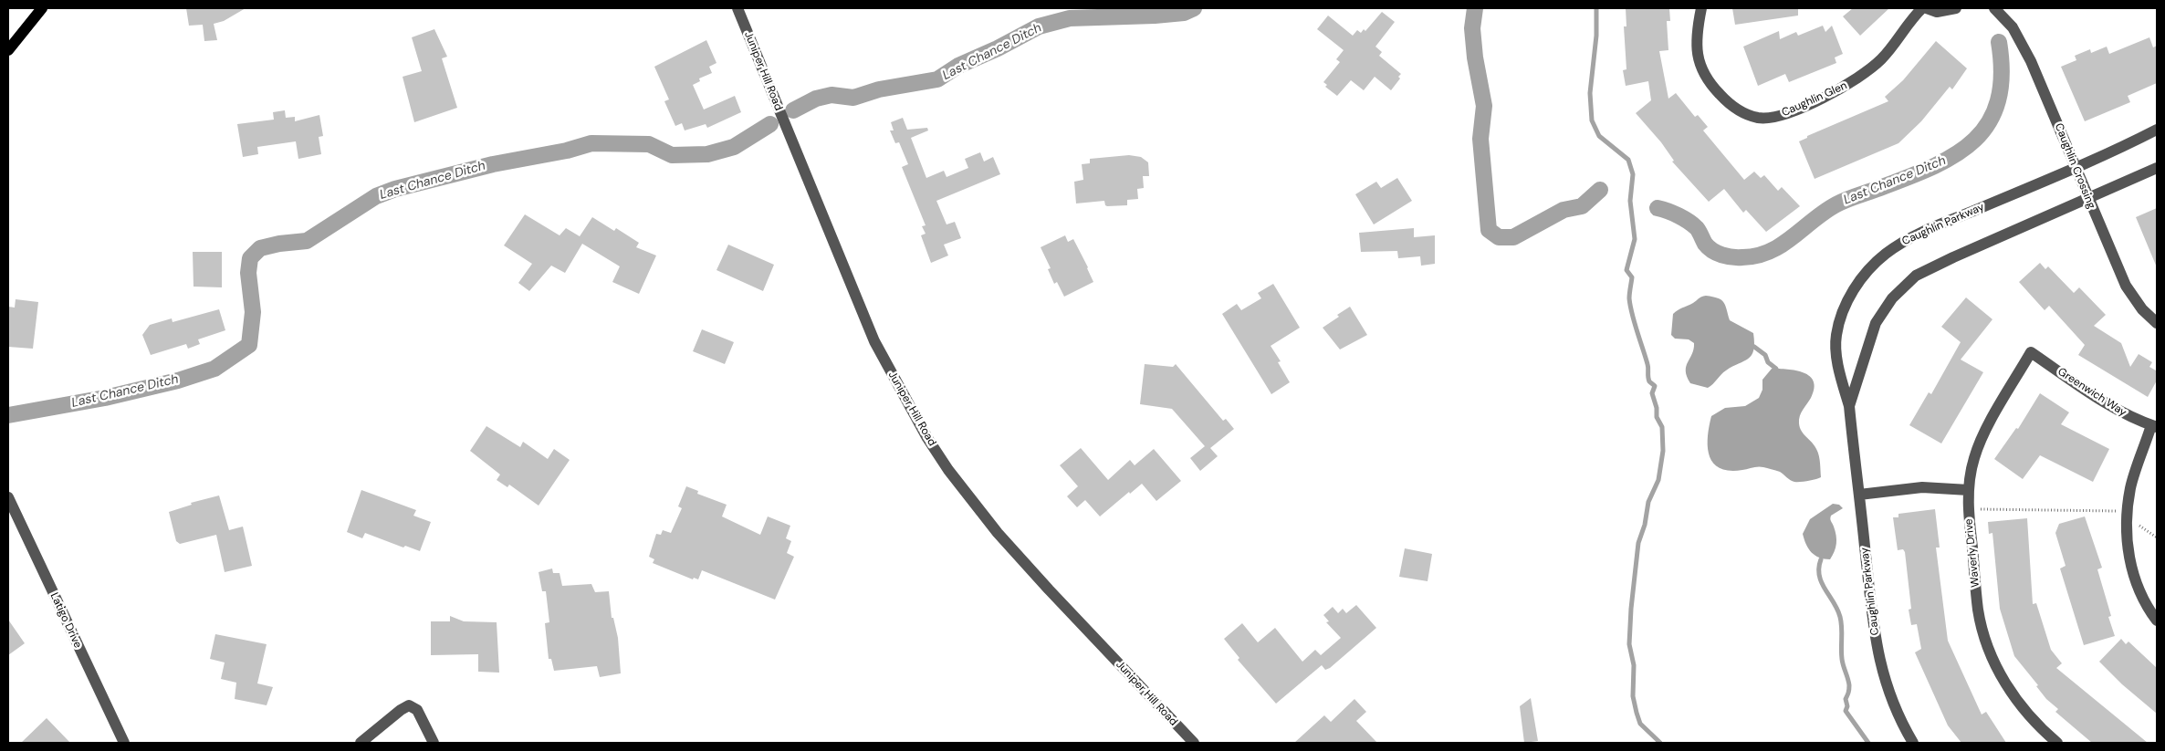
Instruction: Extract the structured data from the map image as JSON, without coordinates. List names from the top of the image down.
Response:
{
  "streets": {
    "street": [
      "Juniper Hill Road",
      "Caughlin Glen",
      "Caughlin Crossing",
      "Caughlin Parkway",
      "Greenwich Way",
      "Waverly Drive",
      "Latigo Drive"
    ]
  },
  "crossings": [
    ["Caughlin Crossing", "Caughlin Parkway"],
    ["Greenwich Way", "Waverly Drive"]
  ],
  "water": ["Last Chance Ditch"]
}
